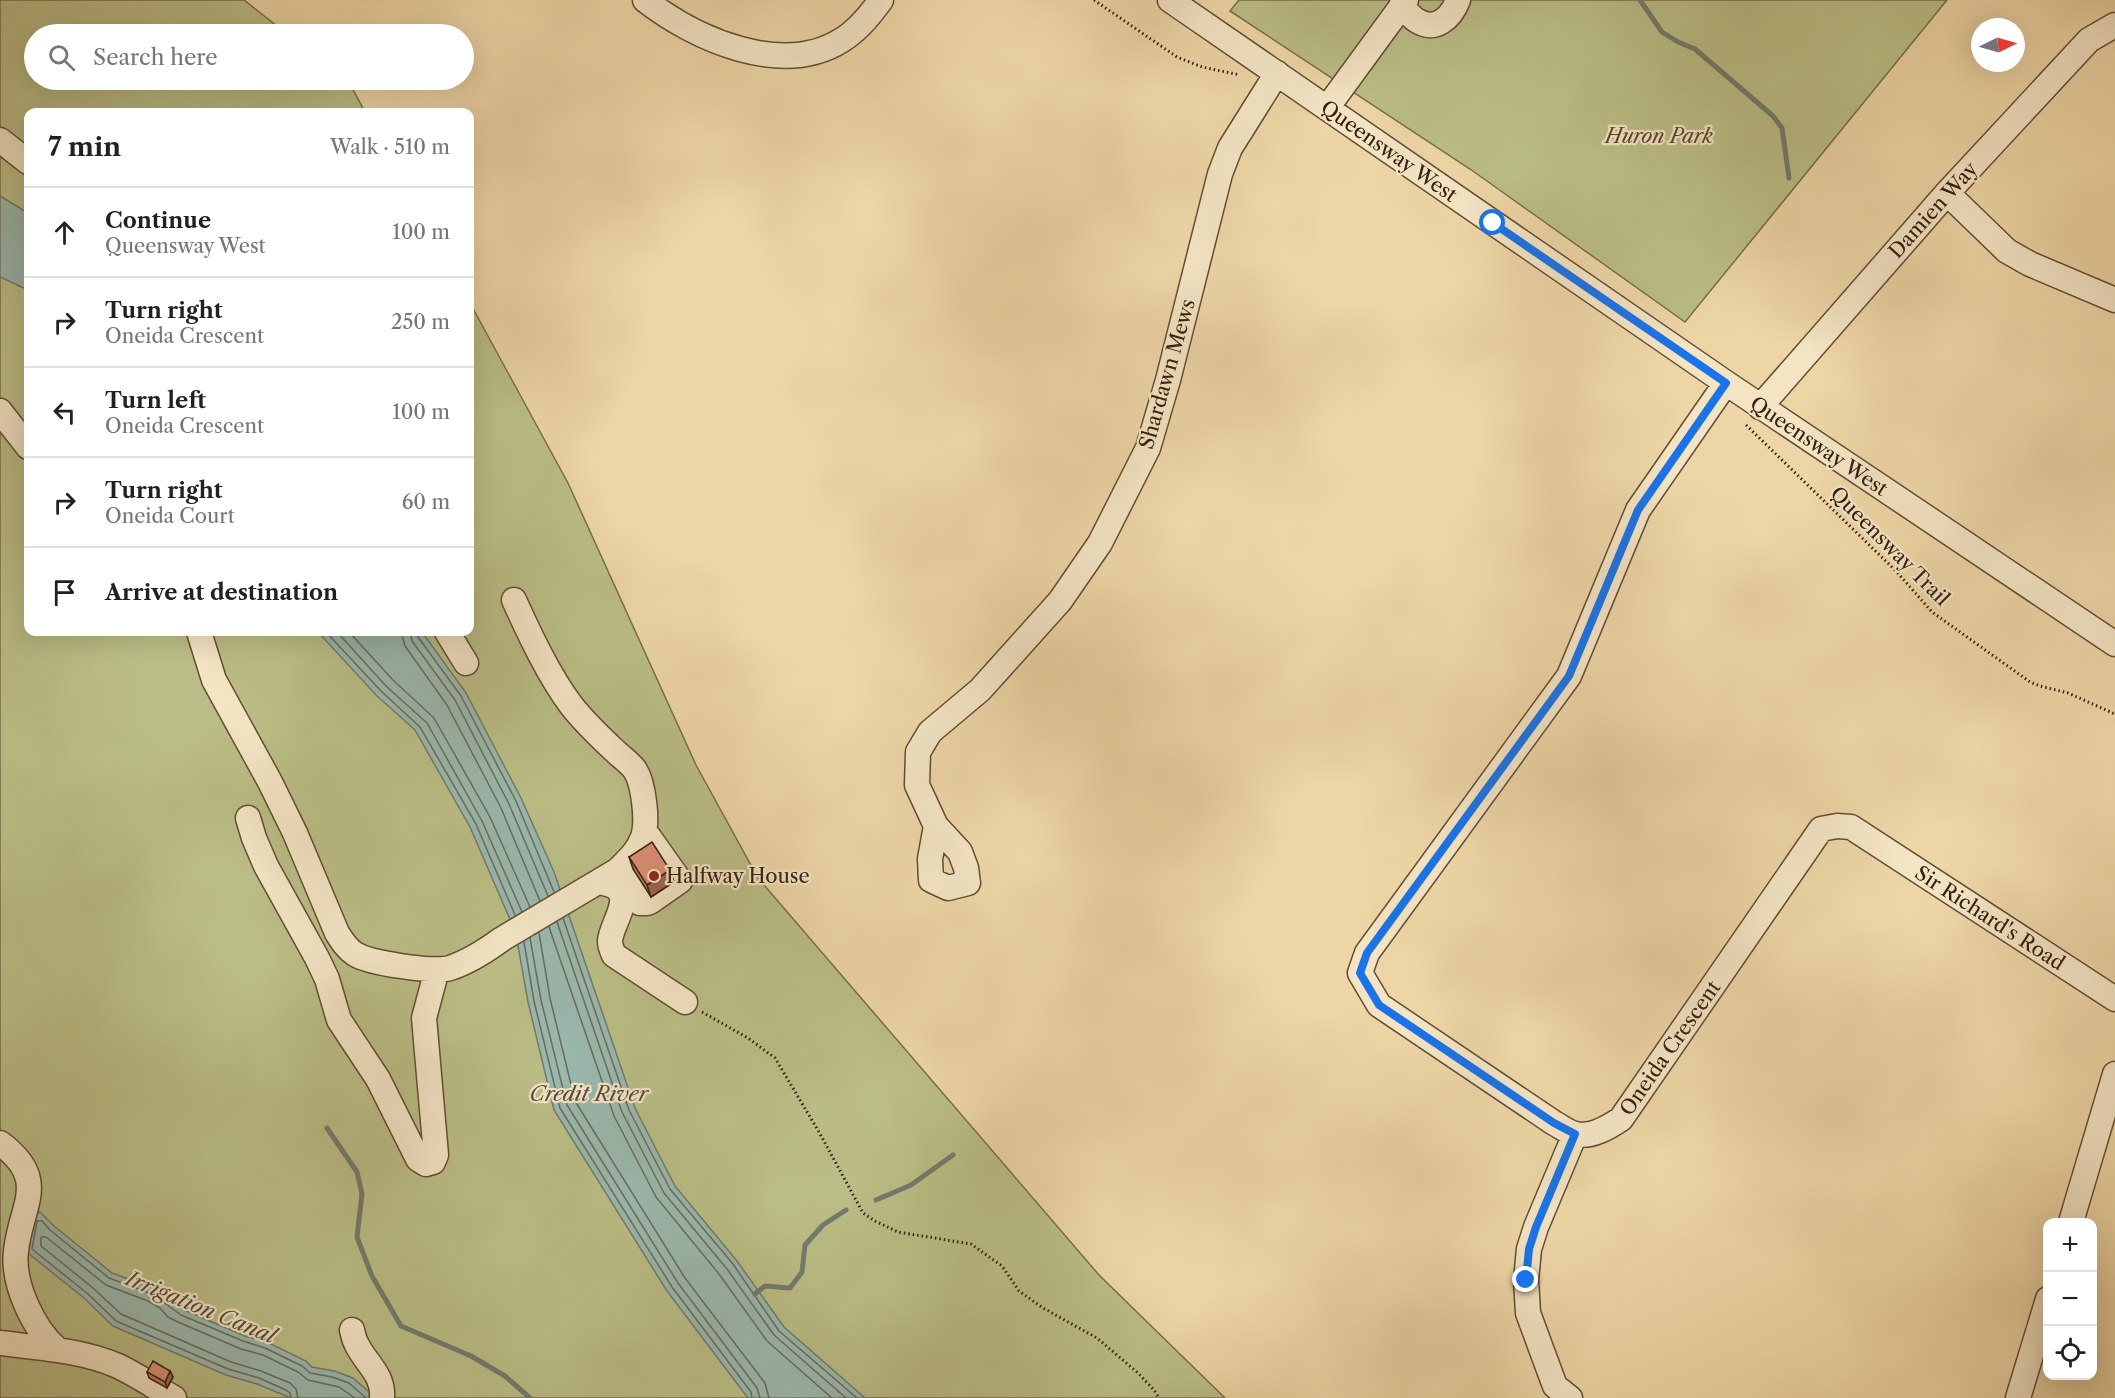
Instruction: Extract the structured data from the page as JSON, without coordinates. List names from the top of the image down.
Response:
{
  "streets": {
    "street": [
      "Queensway West",
      "Damien Way",
      "Shardawn Mews",
      "Sir Richard's Road",
      "Oneida Crescent"
    ],
    "path": ["Queensway Trail"]
  },
  "crossings": [
    ["Queensway West", "Damien Way"],
    ["Queensway West", "Shardawn Mews"],
    ["Queensway West", "Queensway Trail"],
    ["Damien Way", "Queensway Trail"],
    ["Sir Richard's Road", "Oneida Crescent"]
  ],
  "water": ["Credit River", "Irrigation Canal"],
  "parks": ["Huron Park"],
  "places": ["Halfway House"],
  "north": "right",
  "page": {
    "search": "Search here",
    "heading": ["7 min", "Walk · 510 m"],
    "list": [
      ["Continue", "Queensway West", "100 m"],
      ["Turn right", "Oneida Crescent", "250 m"],
      ["Turn left", "Oneida Crescent", "100 m"],
      ["Turn right", "Oneida Court", "60 m"],
      "Arrive at destination"
    ],
    "map_buttons": ["+", "−"]
  }
}
